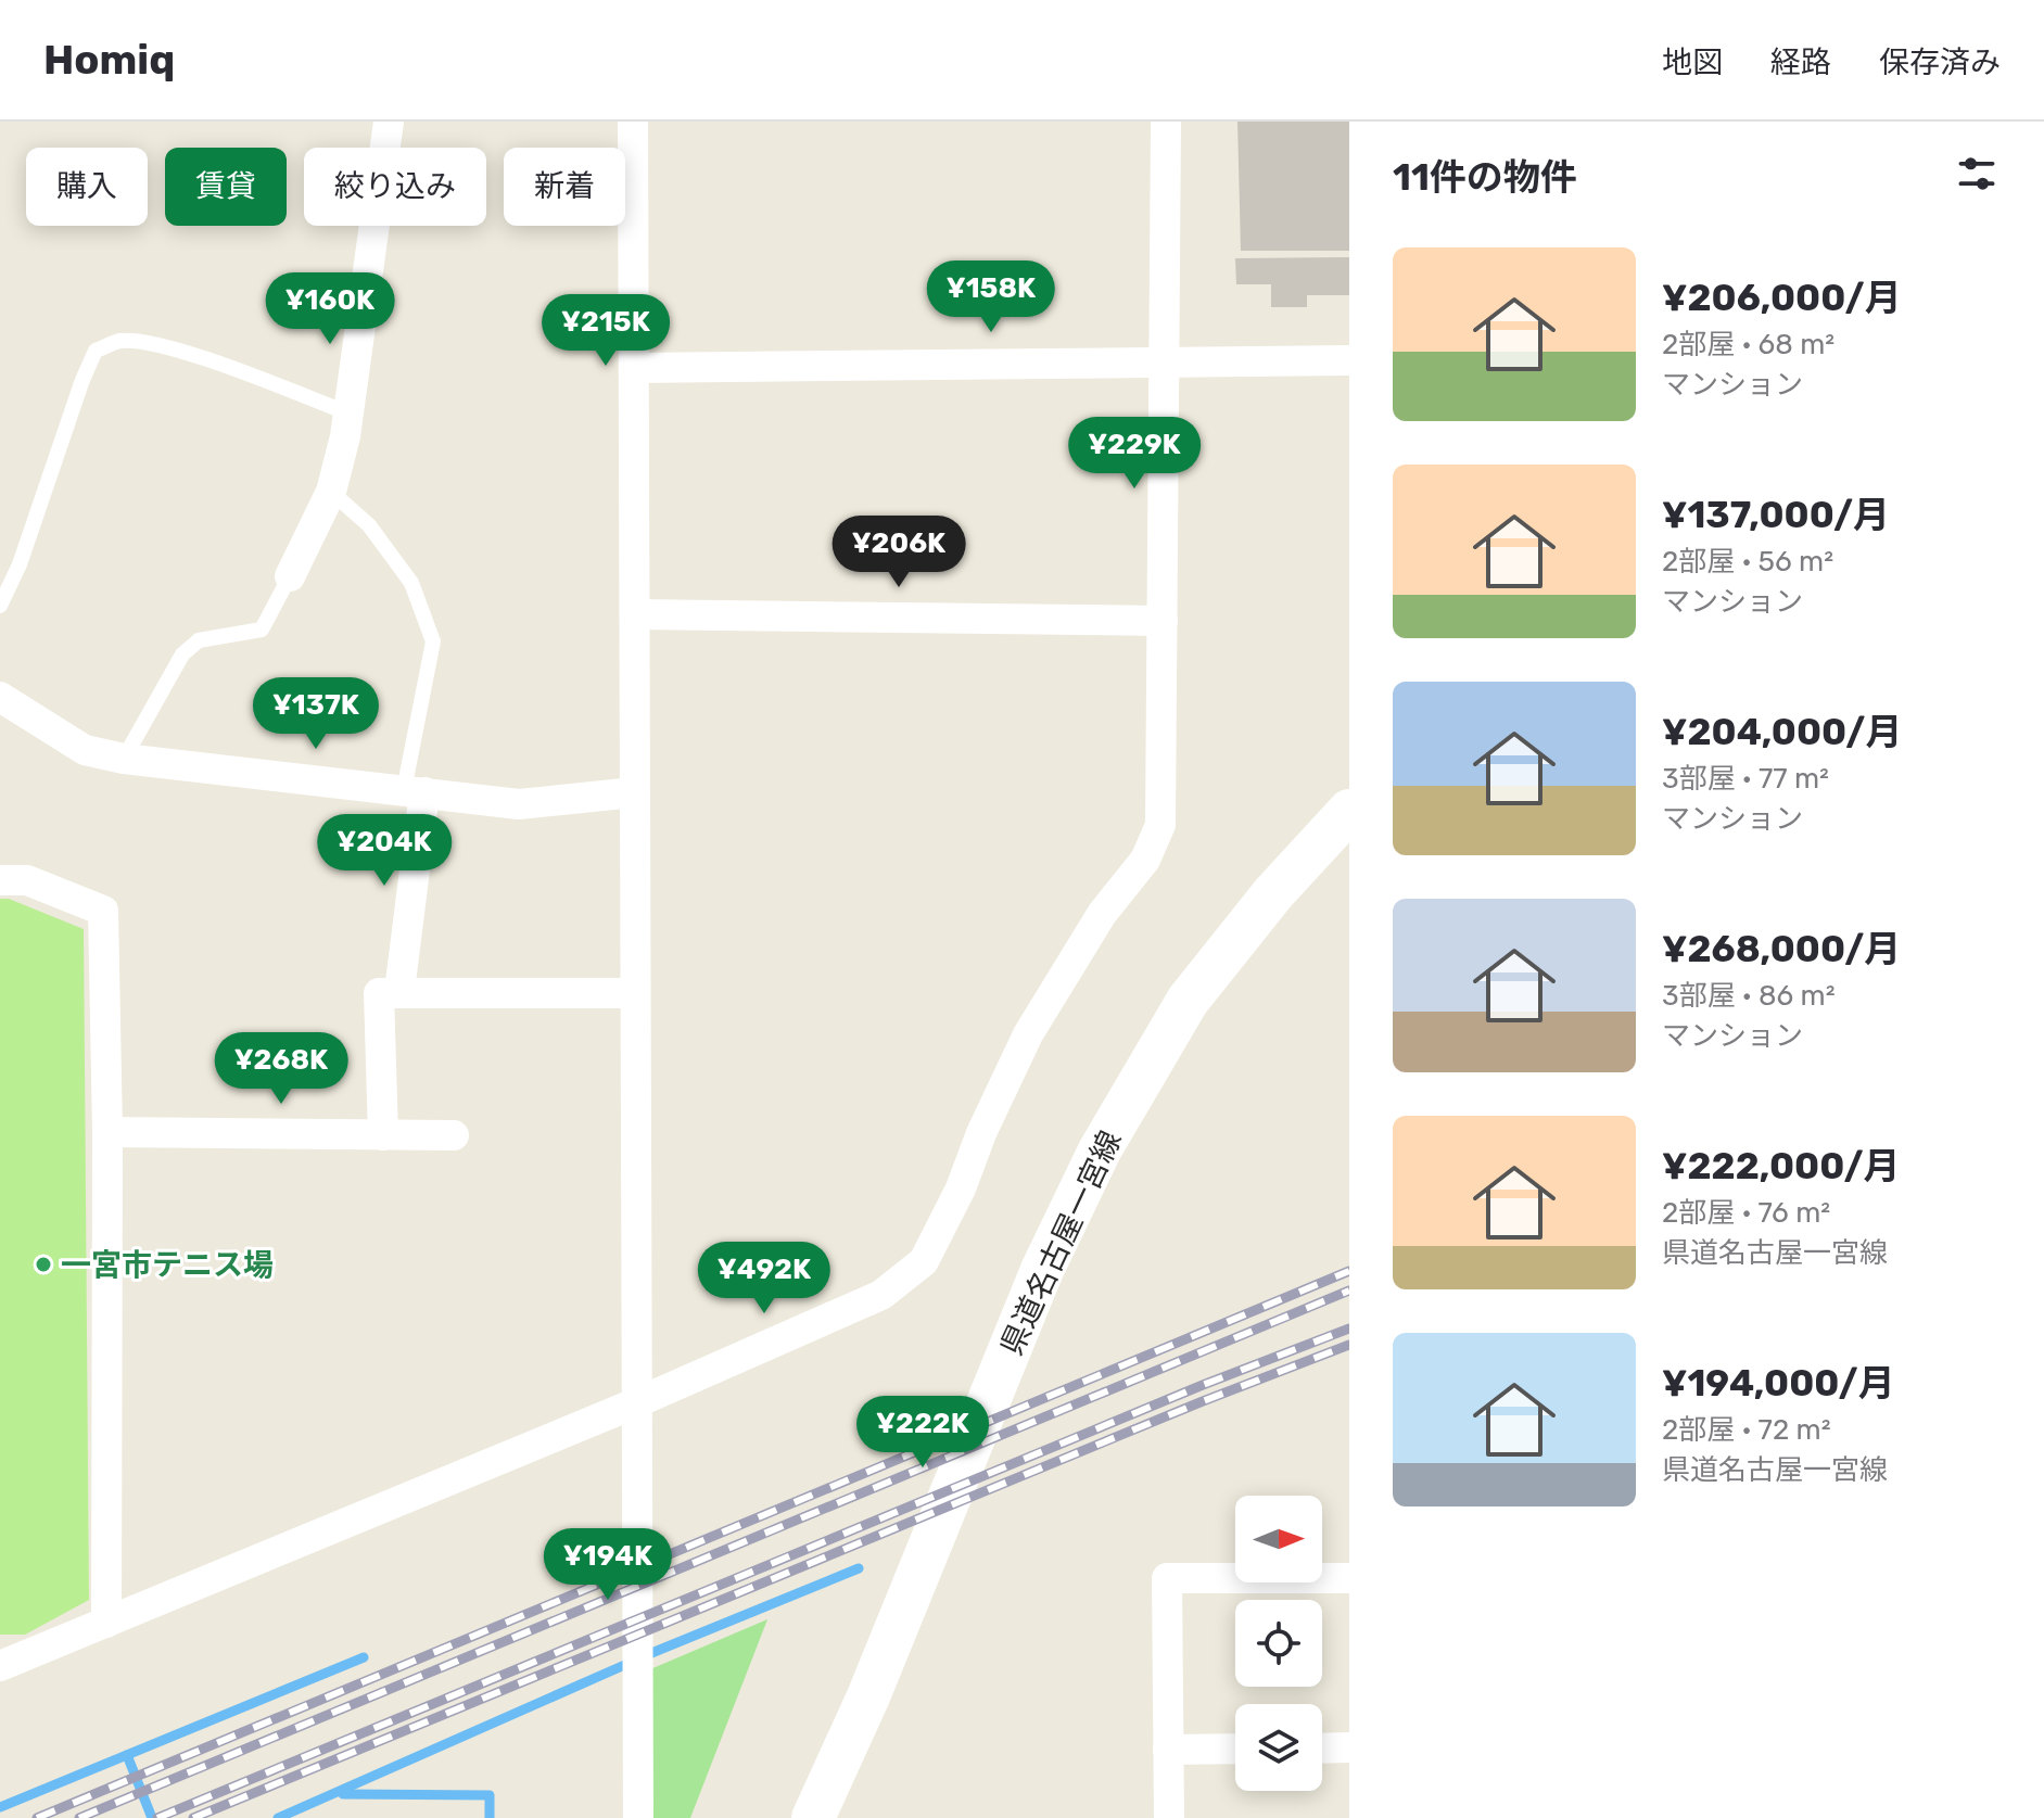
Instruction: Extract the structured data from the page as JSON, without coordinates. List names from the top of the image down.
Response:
{
  "streets": {
    "main road": ["県道名古屋一宮線"]
  },
  "places": ["一宮市テニス場"],
  "north": "right",
  "page": {
    "header": "Homiq",
    "nav": ["地図", "経路", "保存済み"],
    "heading": "11件の物件",
    "chip": [
      "購入",
      "賃貸",
      "絞り込み",
      "新着"
    ],
    "list": [
      {
        "name": "¥206,000/月",
        "note": "2部屋 · 68 m² · マンション"
      },
      {
        "name": "¥137,000/月",
        "note": "2部屋 · 56 m² · マンション"
      },
      {
        "name": "¥204,000/月",
        "note": "3部屋 · 77 m² · マンション"
      },
      {
        "name": "¥268,000/月",
        "note": "3部屋 · 86 m² · マンション"
      },
      {
        "name": "¥222,000/月",
        "note": "2部屋 · 76 m² · 県道名古屋一宮線"
      },
      {
        "name": "¥194,000/月",
        "note": "2部屋 · 72 m² · 県道名古屋一宮線"
      }
    ],
    "price": [
      "¥158K",
      "¥160K",
      "¥215K",
      "¥229K",
      "¥206K",
      "¥137K",
      "¥204K",
      "¥268K",
      "¥492K",
      "¥222K",
      "¥194K"
    ]
  }
}
